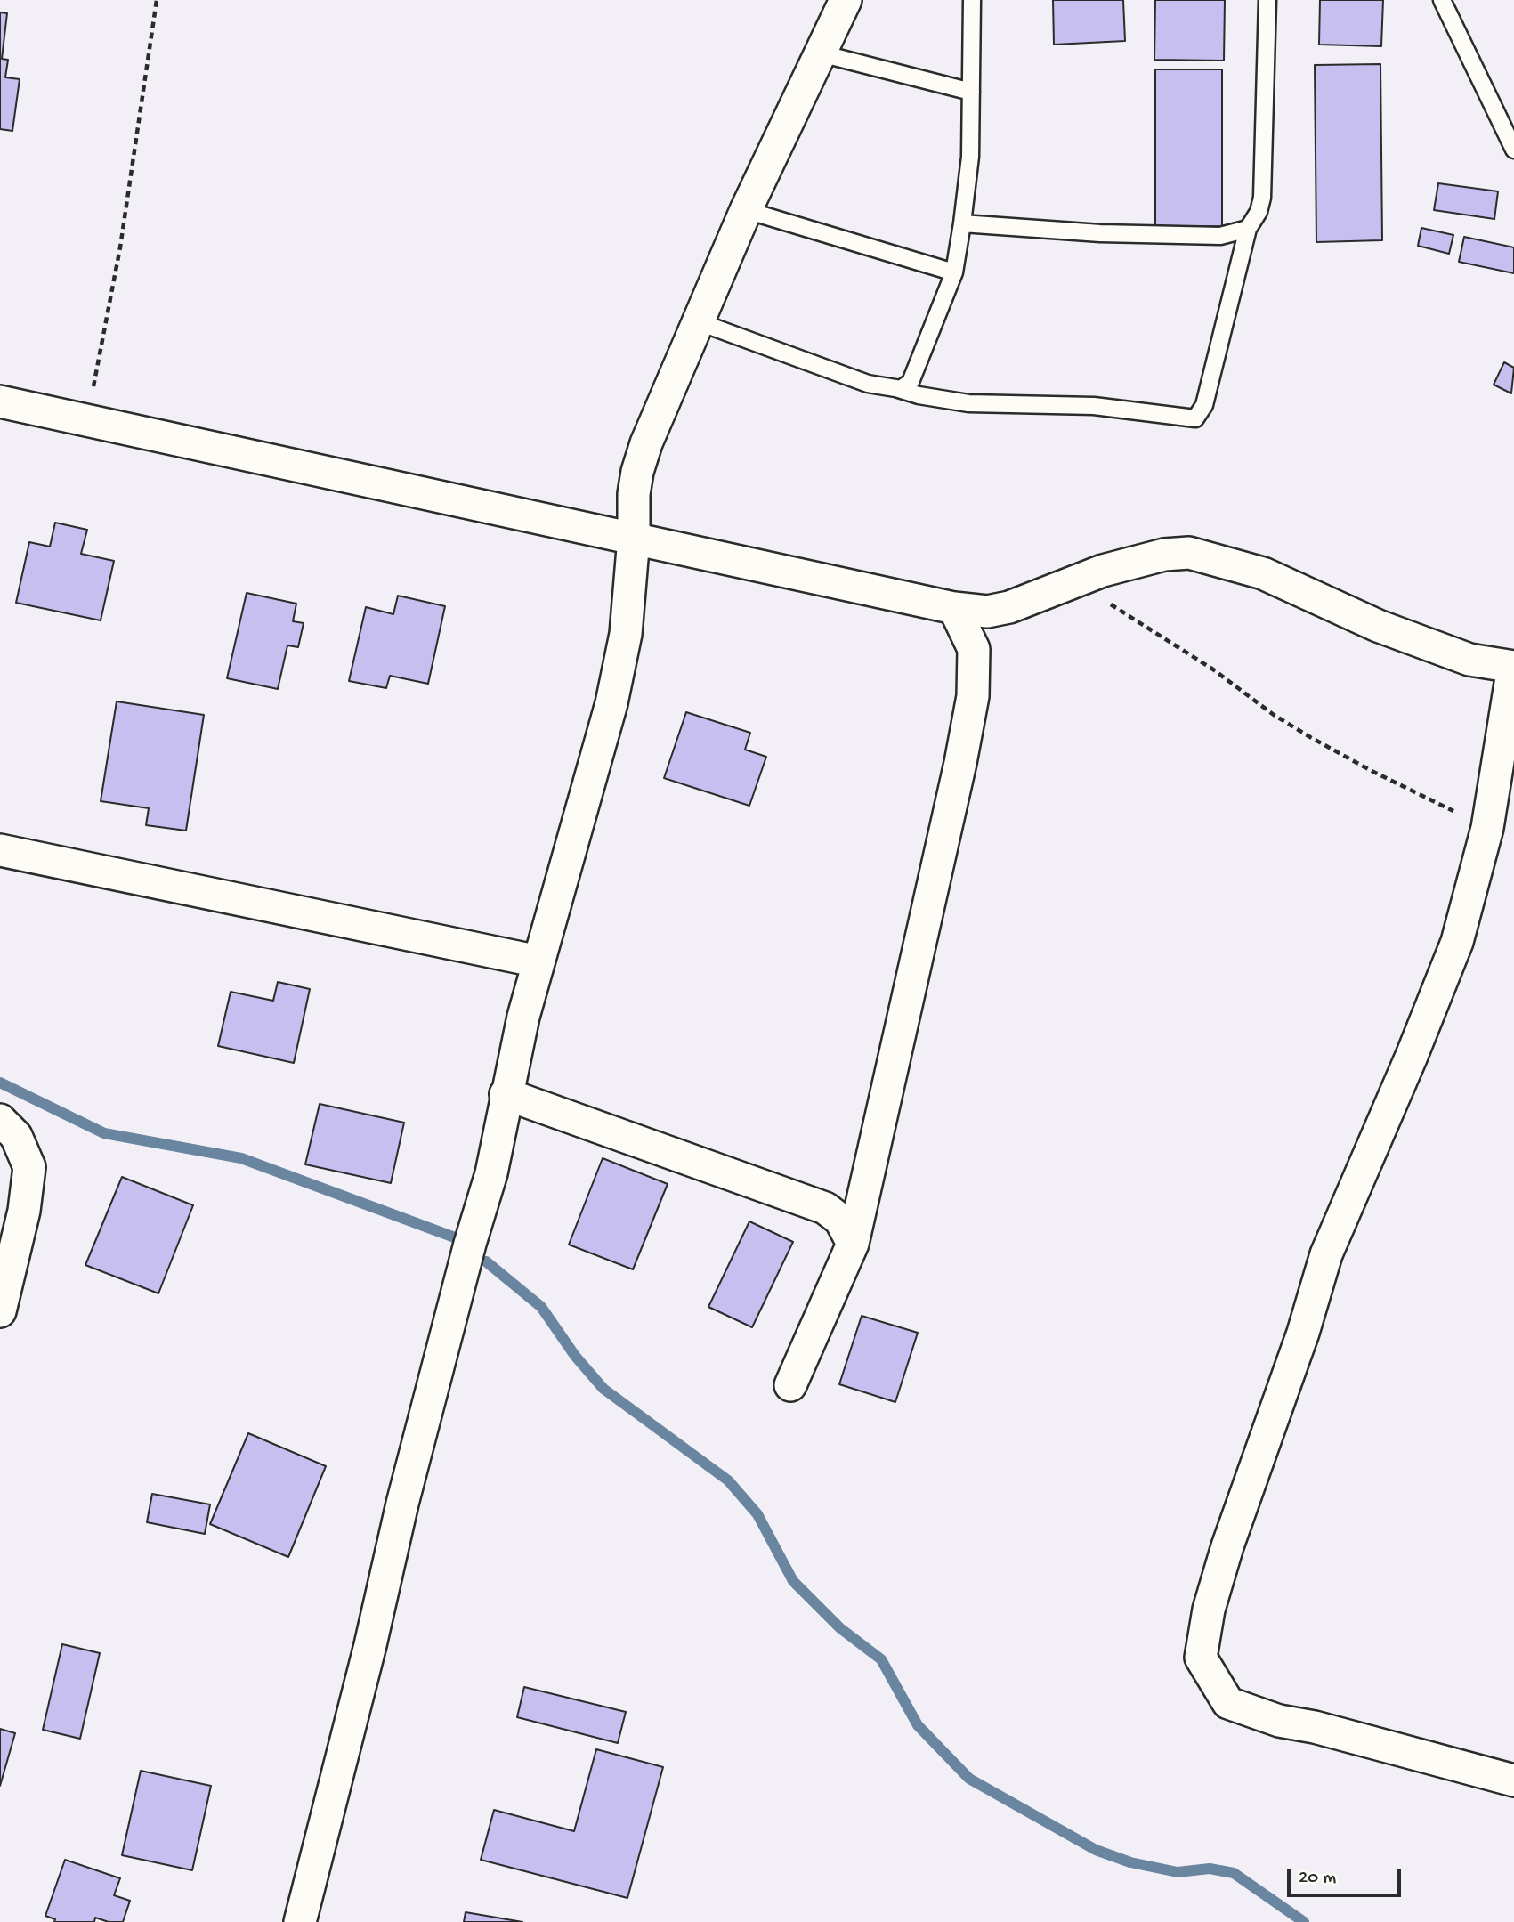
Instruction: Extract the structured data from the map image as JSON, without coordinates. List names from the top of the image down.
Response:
{
  "scale_bar": "20 m"
}
